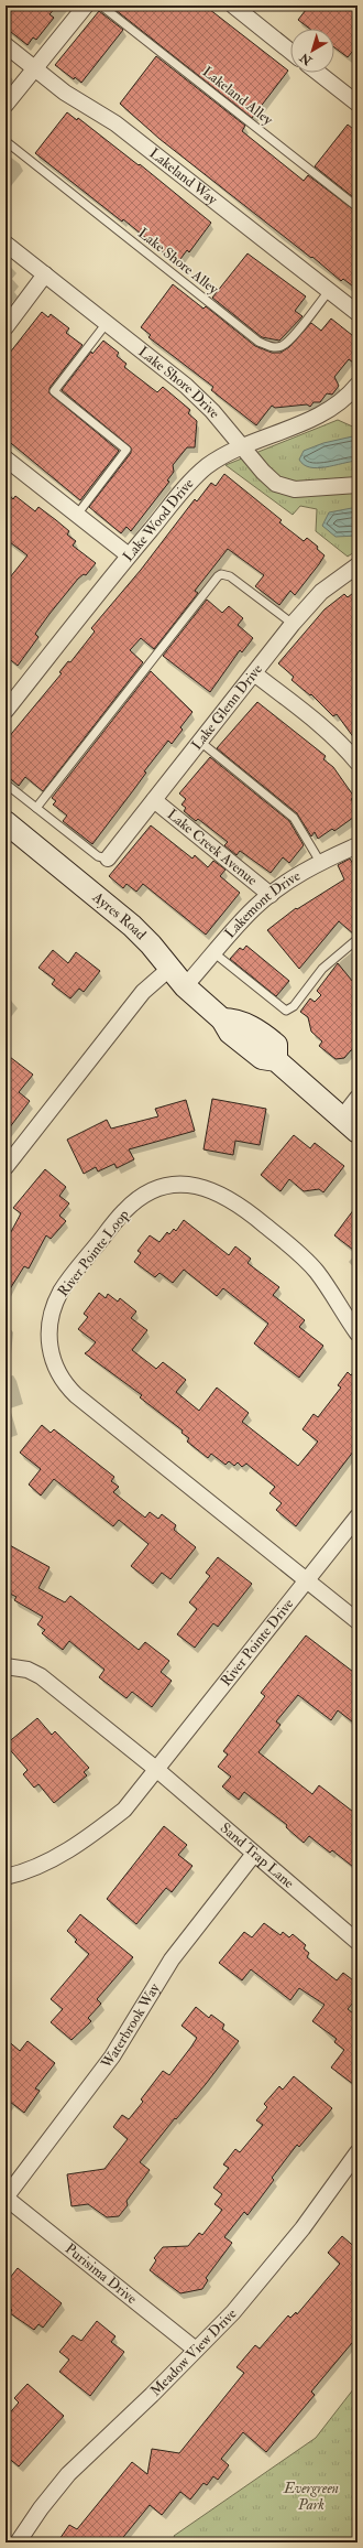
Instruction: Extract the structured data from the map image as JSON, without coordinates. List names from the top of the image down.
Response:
{
  "streets": {
    "street": [
      "Lakeland Way",
      "Lake Shore Drive",
      "Lake Wood Drive",
      "Lake Glenn Drive",
      "Lake Creek Avenue",
      "Lakemont Drive",
      "Ayres Road",
      "River Pointe Loop",
      "River Pointe Drive",
      "Sand Trap Lane",
      "Waterbrook Way",
      "Purisima Drive",
      "Meadow View Drive"
    ],
    "lane": ["Lakeland Alley", "Lake Shore Alley"]
  },
  "crossings": [
    ["Lakeland Way", "Lake Shore Alley"],
    ["Lake Shore Drive", "Lake Wood Drive"],
    ["Lake Glenn Drive", "Lake Creek Avenue"],
    ["Lake Creek Avenue", "Lakemont Drive"],
    ["Lakemont Drive", "Ayres Road"],
    ["River Pointe Loop", "River Pointe Drive"],
    ["River Pointe Drive", "Sand Trap Lane"],
    ["Sand Trap Lane", "Waterbrook Way"],
    ["Waterbrook Way", "Purisima Drive"],
    ["Purisima Drive", "Meadow View Drive"]
  ],
  "parks": ["Evergreen Park"],
  "north": "bottom left"
}
